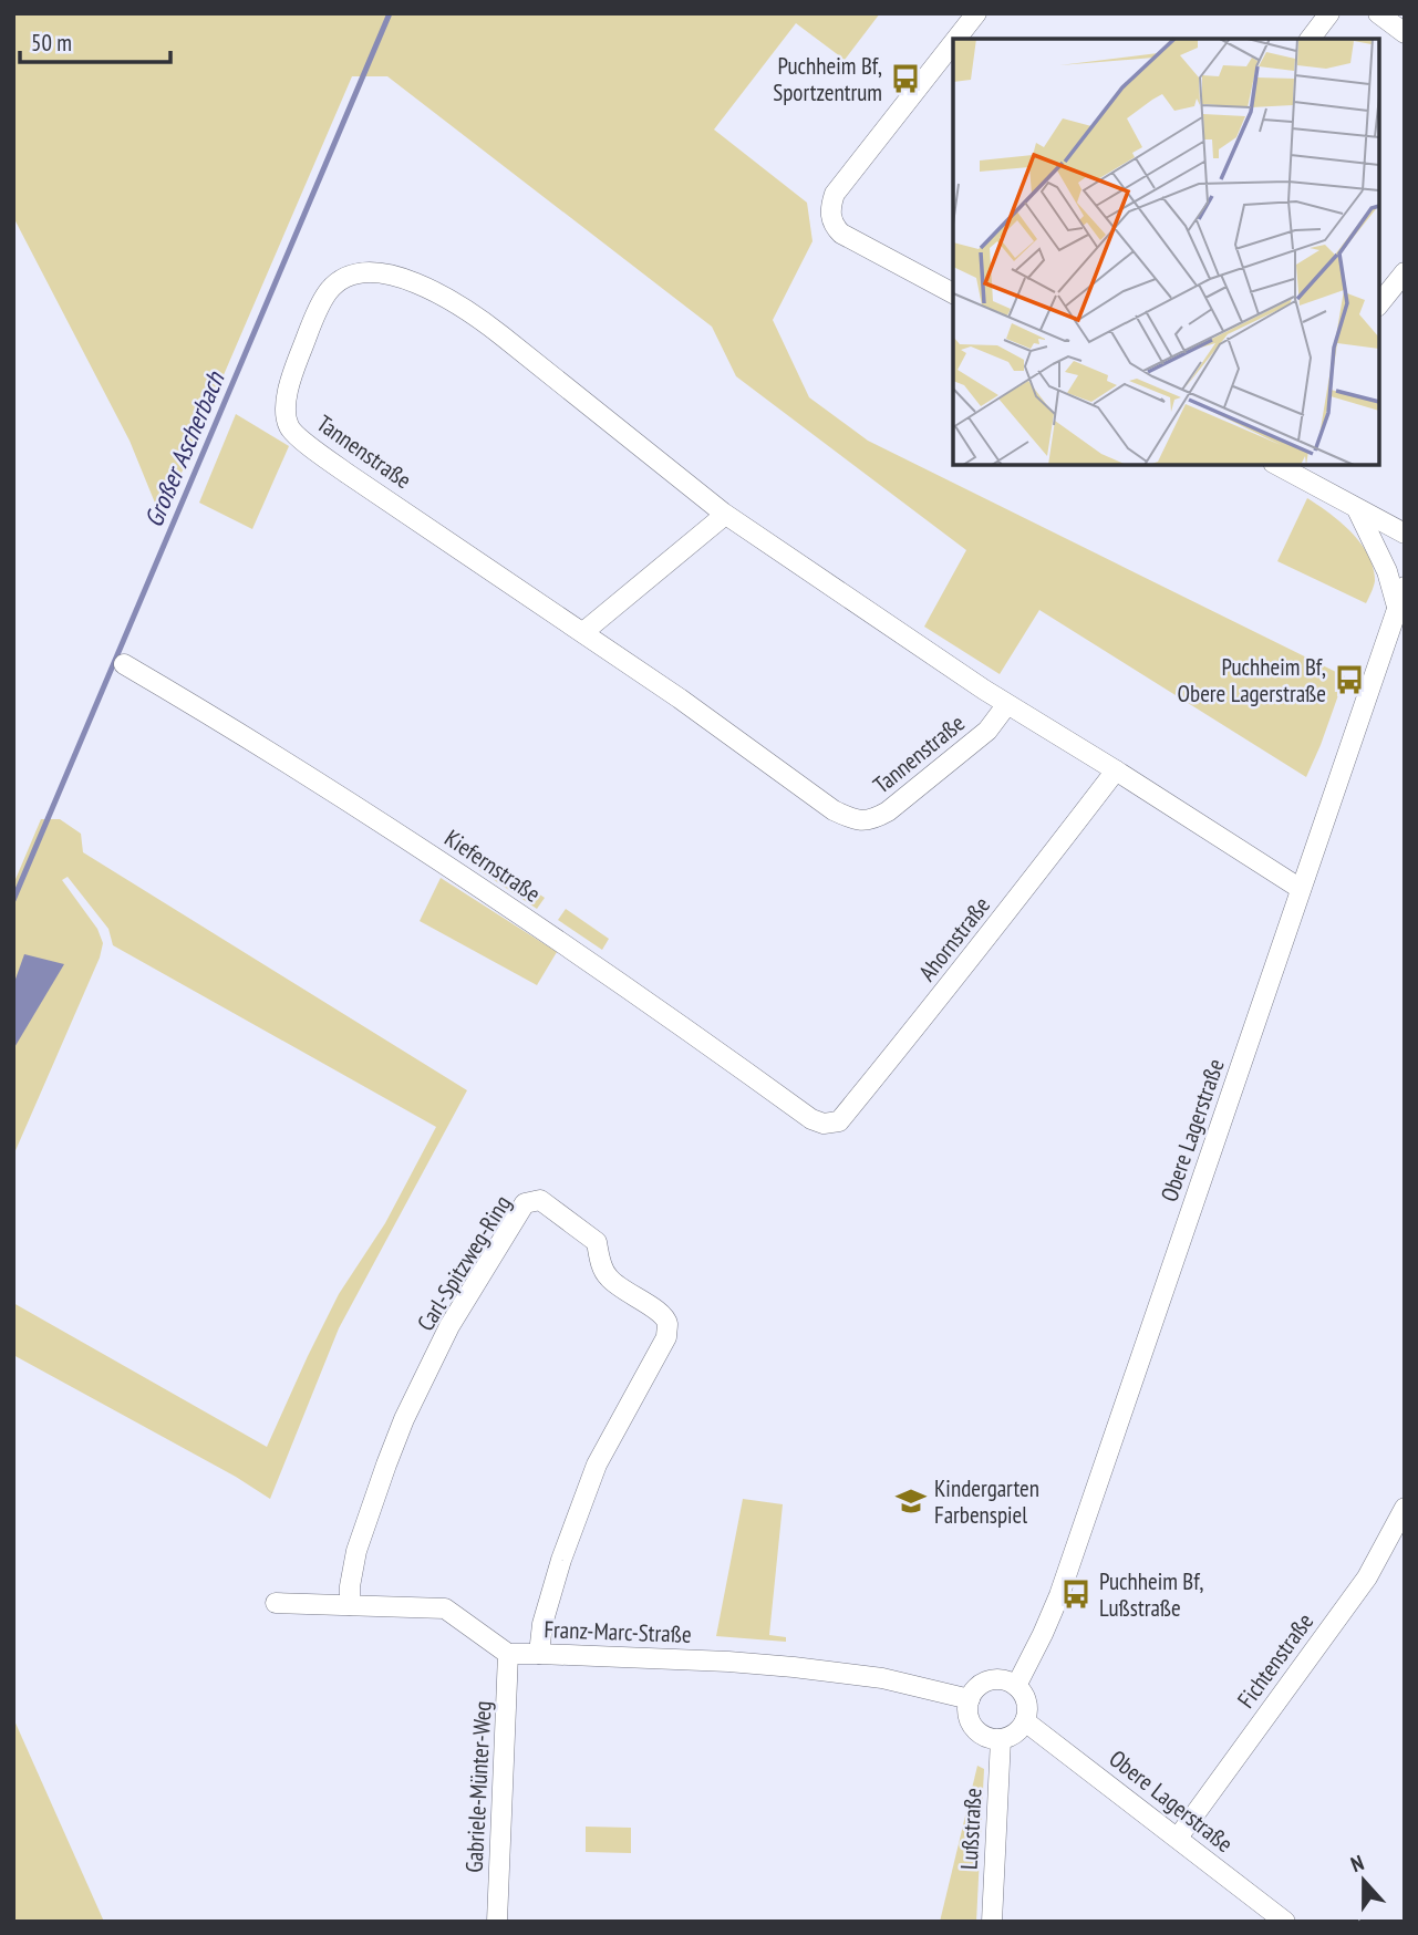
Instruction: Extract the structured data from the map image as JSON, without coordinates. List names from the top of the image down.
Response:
{
  "streets": {
    "street": [
      "Tannenstraße",
      "Kiefernstraße",
      "Ahornstraße",
      "Obere Lagerstraße",
      "Carl-Spitzweg-Ring",
      "Franz-Marc-Straße",
      "Fichtenstraße",
      "Gabriele-Münter-Weg",
      "Lußstraße"
    ]
  },
  "crossings": [
    ["Tannenstraße", "Ahornstraße"],
    ["Tannenstraße", "Obere Lagerstraße"],
    ["Kiefernstraße", "Ahornstraße"],
    ["Obere Lagerstraße", "Franz-Marc-Straße"],
    ["Obere Lagerstraße", "Fichtenstraße"],
    ["Obere Lagerstraße", "Lußstraße"],
    ["Carl-Spitzweg-Ring", "Franz-Marc-Straße"],
    ["Franz-Marc-Straße", "Gabriele-Münter-Weg"],
    ["Franz-Marc-Straße", "Lußstraße"]
  ],
  "water": ["Großer Ascherbach"],
  "places": {
    "bus stop": ["Puchheim Bf, Sportzentrum", "Puchheim Bf, Obere Lagerstraße", "Puchheim Bf, Lußstraße"],
    "school or university": ["Kindergarten Farbenspiel"]
  },
  "scale_bar": "50 m",
  "north": "top"
}
